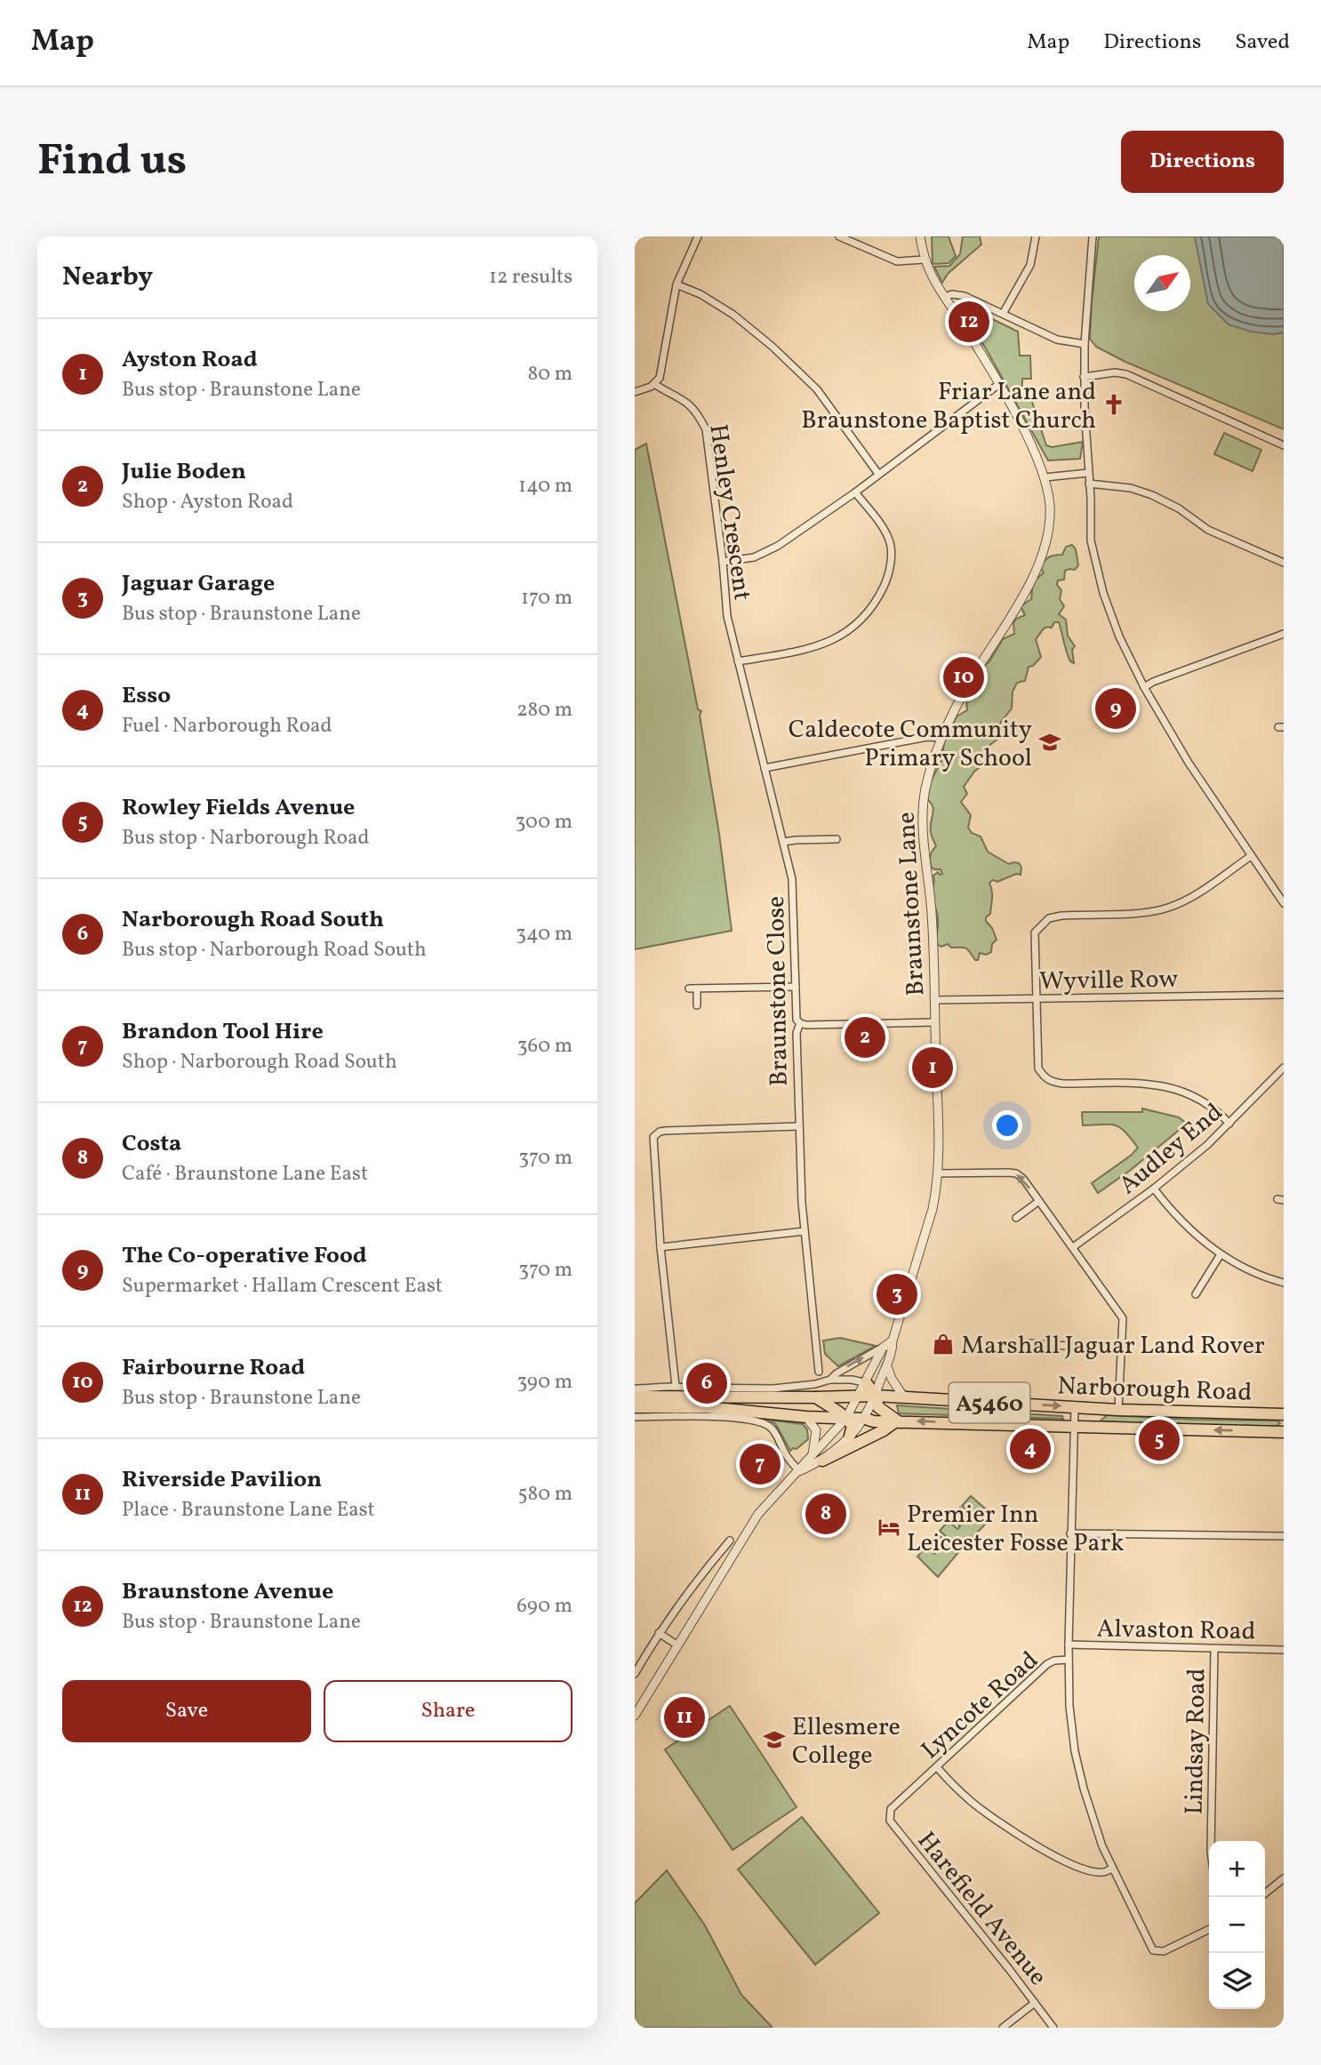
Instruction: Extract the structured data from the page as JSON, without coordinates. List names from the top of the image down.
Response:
{
  "streets": {
    "main road": ["Narborough Road", "A5460"],
    "street": [
      "Henley Crescent",
      "Braunstone Lane",
      "Wyville Row",
      "Braunstone Close",
      "Audley End",
      "Alvaston Road",
      "Lyncote Road",
      "Lindsay Road",
      "Harefield Avenue"
    ]
  },
  "crossings": [
    ["Henley Crescent", "Braunstone Close"],
    ["Braunstone Lane", "Wyville Row"],
    ["Braunstone Lane", "Narborough Road"],
    ["Braunstone Lane", "A5460"],
    ["Narborough Road", "A5460"],
    ["Alvaston Road", "Lindsay Road"],
    ["Lyncote Road", "Harefield Avenue"]
  ],
  "places": {
    "church": ["Friar Lane and Braunstone Baptist Church"],
    "school or university": ["Caldecote Community Primary School", "Ellesmere College"],
    "shop": ["Marshall Jaguar Land Rover"],
    "hotel": ["Premier Inn Leicester Fosse Park"]
  },
  "north": "top right",
  "page": {
    "header": "Map",
    "nav": ["Map", "Directions", "Saved"],
    "buttons": [
      "Directions",
      ["Save", "Share"]
    ],
    "title": "Find us",
    "heading": ["Nearby", "12 results"],
    "pins": [
      "12",
      "10",
      "9",
      "2",
      "1",
      "3",
      "6",
      "5",
      "4",
      "7",
      "8",
      "11"
    ],
    "list": [
      {
        "mark": "1",
        "name": "Ayston Road",
        "note": "Bus stop · Braunstone Lane",
        "value": "80 m"
      },
      {
        "mark": "2",
        "name": "Julie Boden",
        "note": "Shop · Ayston Road",
        "value": "140 m"
      },
      {
        "mark": "3",
        "name": "Jaguar Garage",
        "note": "Bus stop · Braunstone Lane",
        "value": "170 m"
      },
      {
        "mark": "4",
        "name": "Esso",
        "note": "Fuel · Narborough Road",
        "value": "280 m"
      },
      {
        "mark": "5",
        "name": "Rowley Fields Avenue",
        "note": "Bus stop · Narborough Road",
        "value": "300 m"
      },
      {
        "mark": "6",
        "name": "Narborough Road South",
        "note": "Bus stop · Narborough Road South",
        "value": "340 m"
      },
      {
        "mark": "7",
        "name": "Brandon Tool Hire",
        "note": "Shop · Narborough Road South",
        "value": "360 m"
      },
      {
        "mark": "8",
        "name": "Costa",
        "note": "Café · Braunstone Lane East",
        "value": "370 m"
      },
      {
        "mark": "9",
        "name": "The Co-operative Food",
        "note": "Supermarket · Hallam Crescent East",
        "value": "370 m"
      },
      {
        "mark": "10",
        "name": "Fairbourne Road",
        "note": "Bus stop · Braunstone Lane",
        "value": "390 m"
      },
      {
        "mark": "11",
        "name": "Riverside Pavilion",
        "note": "Place · Braunstone Lane East",
        "value": "580 m"
      },
      {
        "mark": "12",
        "name": "Braunstone Avenue",
        "note": "Bus stop · Braunstone Lane",
        "value": "690 m"
      }
    ],
    "map_buttons": ["+", "−"]
  }
}
